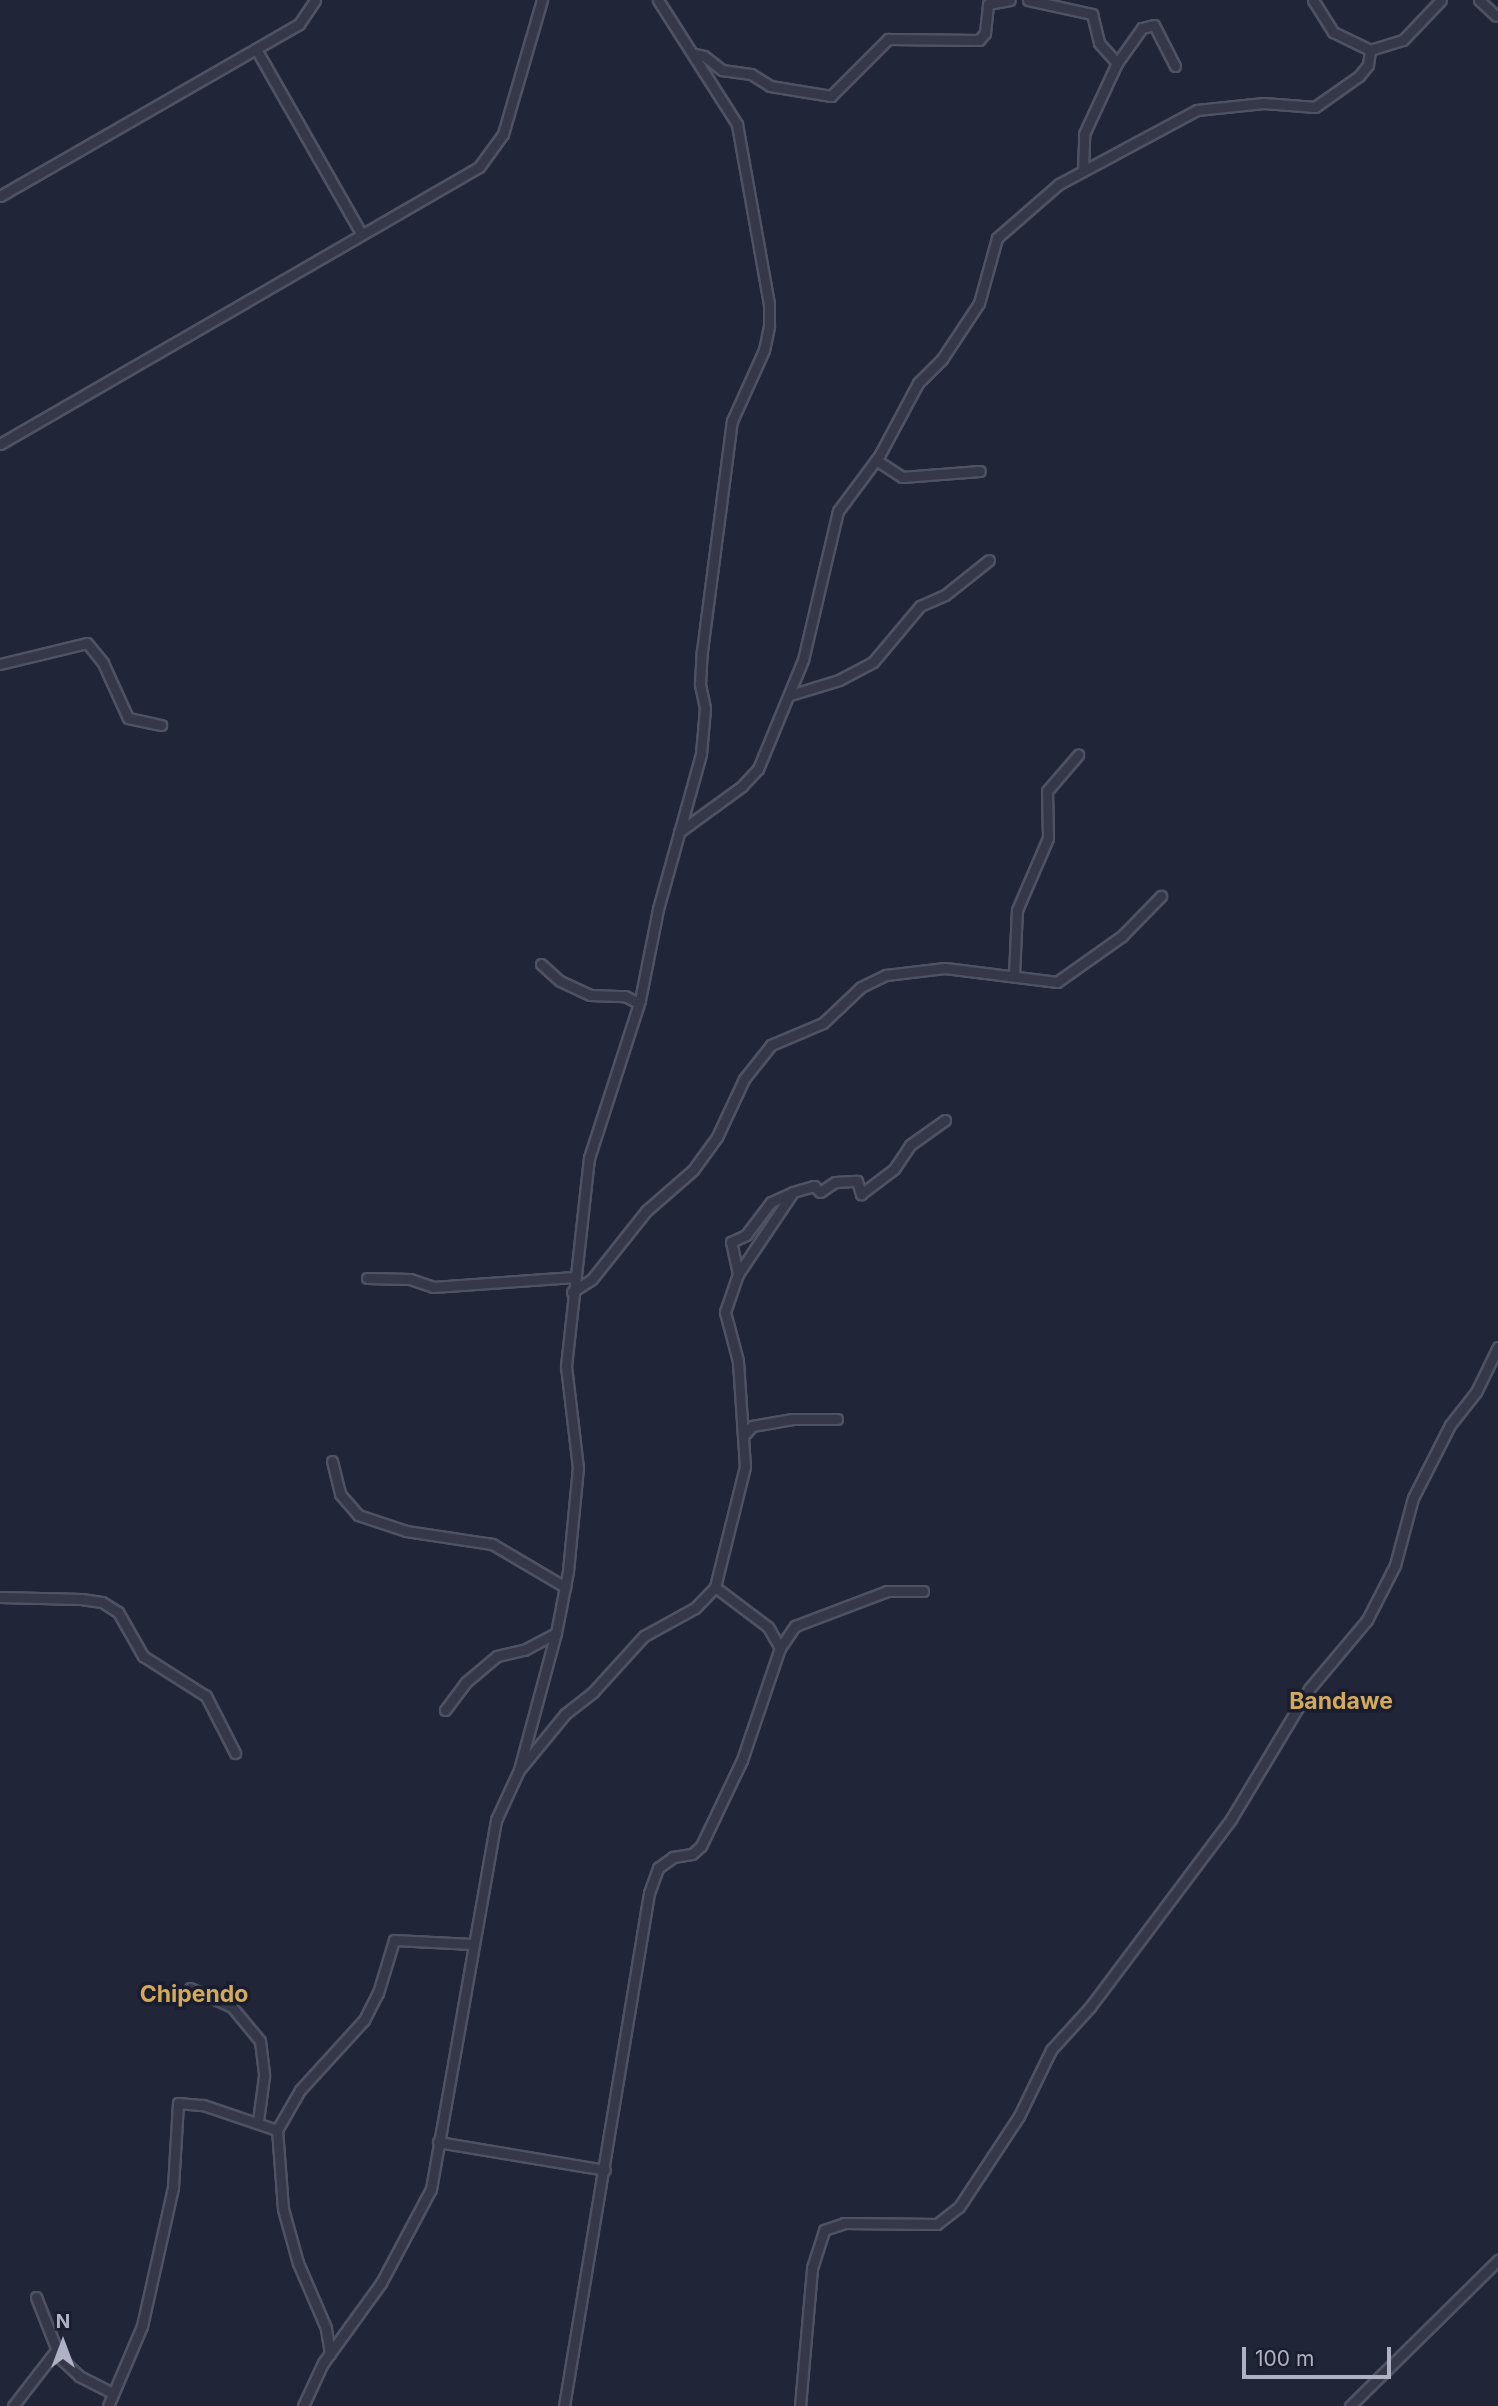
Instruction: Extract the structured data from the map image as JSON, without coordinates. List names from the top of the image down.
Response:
{
  "districts": ["Bandawe", "Chipendo"],
  "scale_bar": "100 m",
  "north": "top"
}
